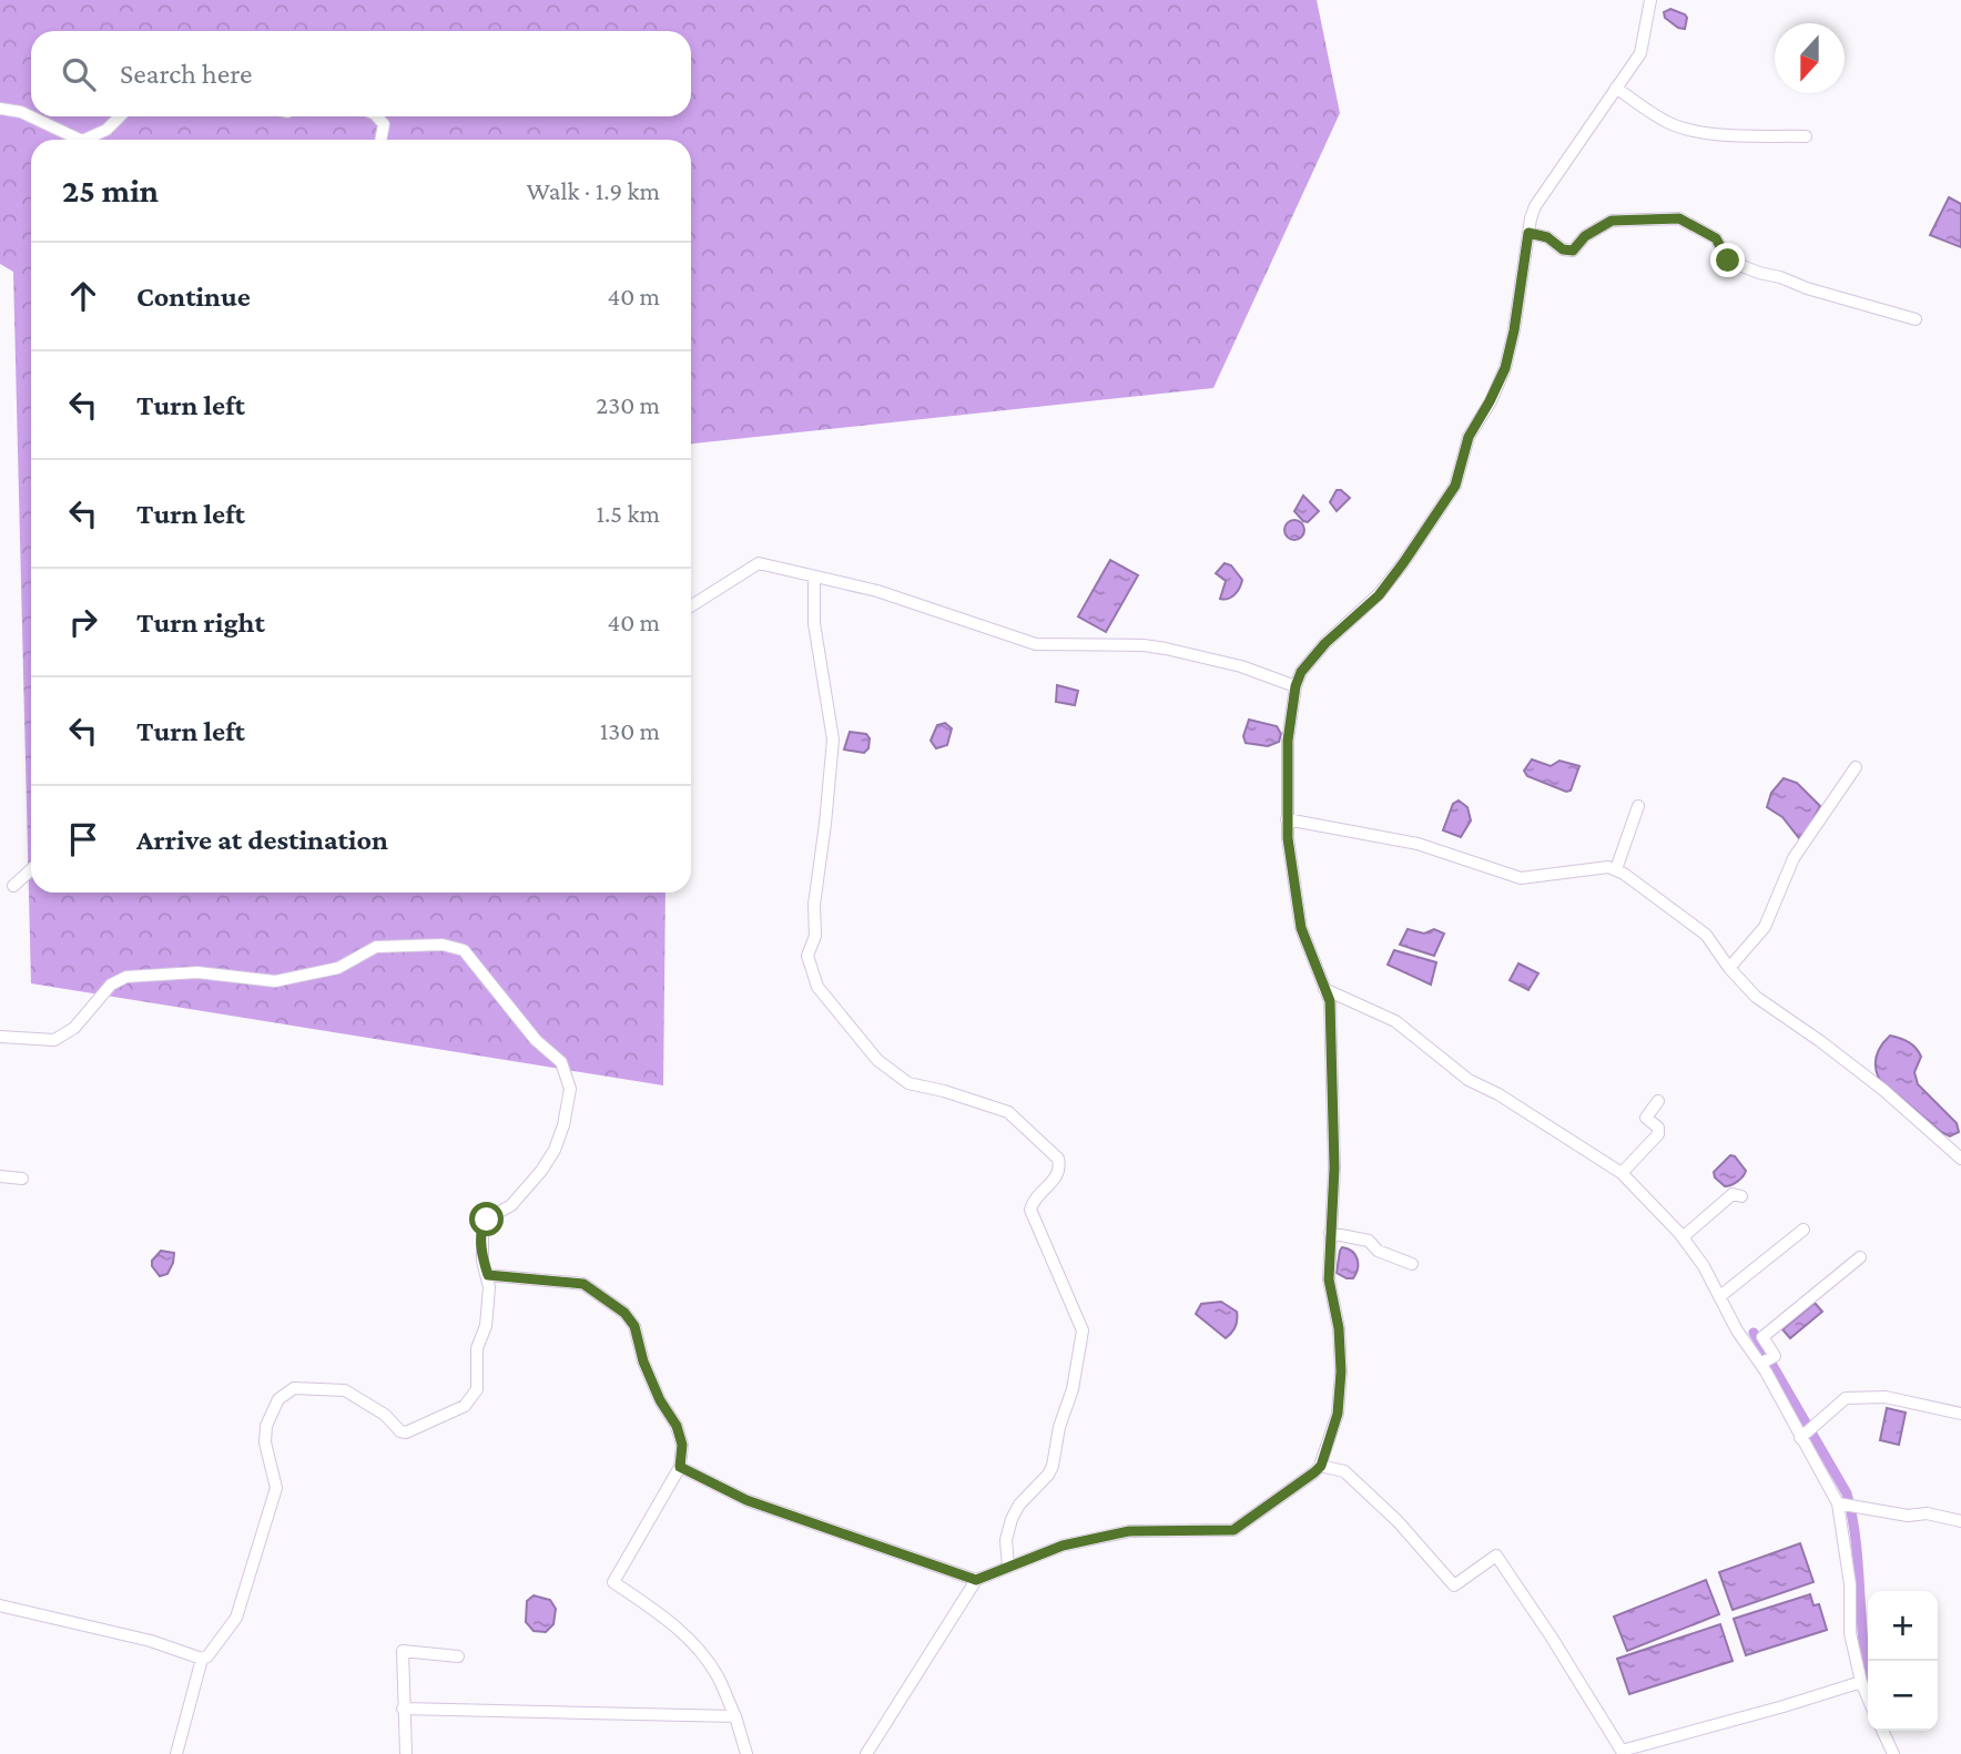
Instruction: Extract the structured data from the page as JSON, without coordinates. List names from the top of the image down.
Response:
{
  "north": "bottom",
  "page": {
    "search": "Search here",
    "heading": ["25 min", "Walk · 1.9 km"],
    "list": [
      ["Continue", "40 m"],
      ["Turn left", "230 m"],
      ["Turn left", "1.5 km"],
      ["Turn right", "40 m"],
      ["Turn left", "130 m"],
      "Arrive at destination"
    ],
    "map_buttons": ["+", "−"]
  }
}
